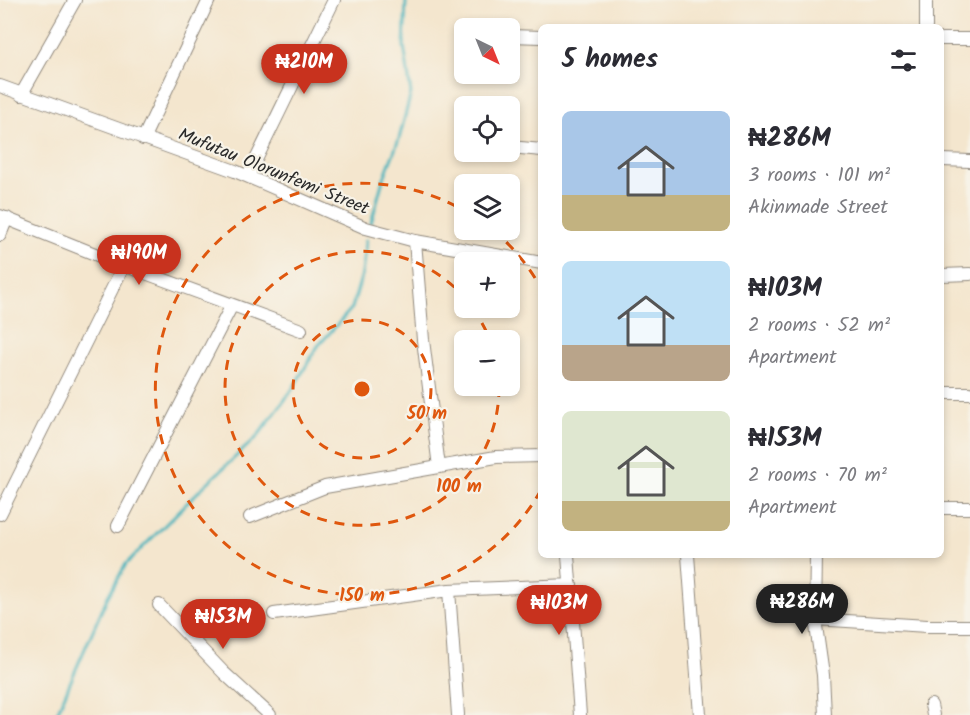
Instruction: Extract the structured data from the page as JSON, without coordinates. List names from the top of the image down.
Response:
{
  "streets": {
    "street": ["Mufutau Olorunfemi Street"]
  },
  "north": "bottom right",
  "page": {
    "map_buttons": ["+", "−"],
    "heading": "5 homes",
    "price": [
      "₦210M",
      "₦190M",
      "₦286M",
      "₦103M",
      "₦153M"
    ],
    "list": [
      {
        "name": "₦286M",
        "note": "3 rooms · 101 m² · Akinmade Street"
      },
      {
        "name": "₦103M",
        "note": "2 rooms · 52 m² · Apartment"
      },
      {
        "name": "₦153M",
        "note": "2 rooms · 70 m² · Apartment"
      }
    ]
  },
  "rings": ["50 m", "100 m", "150 m"]
}
